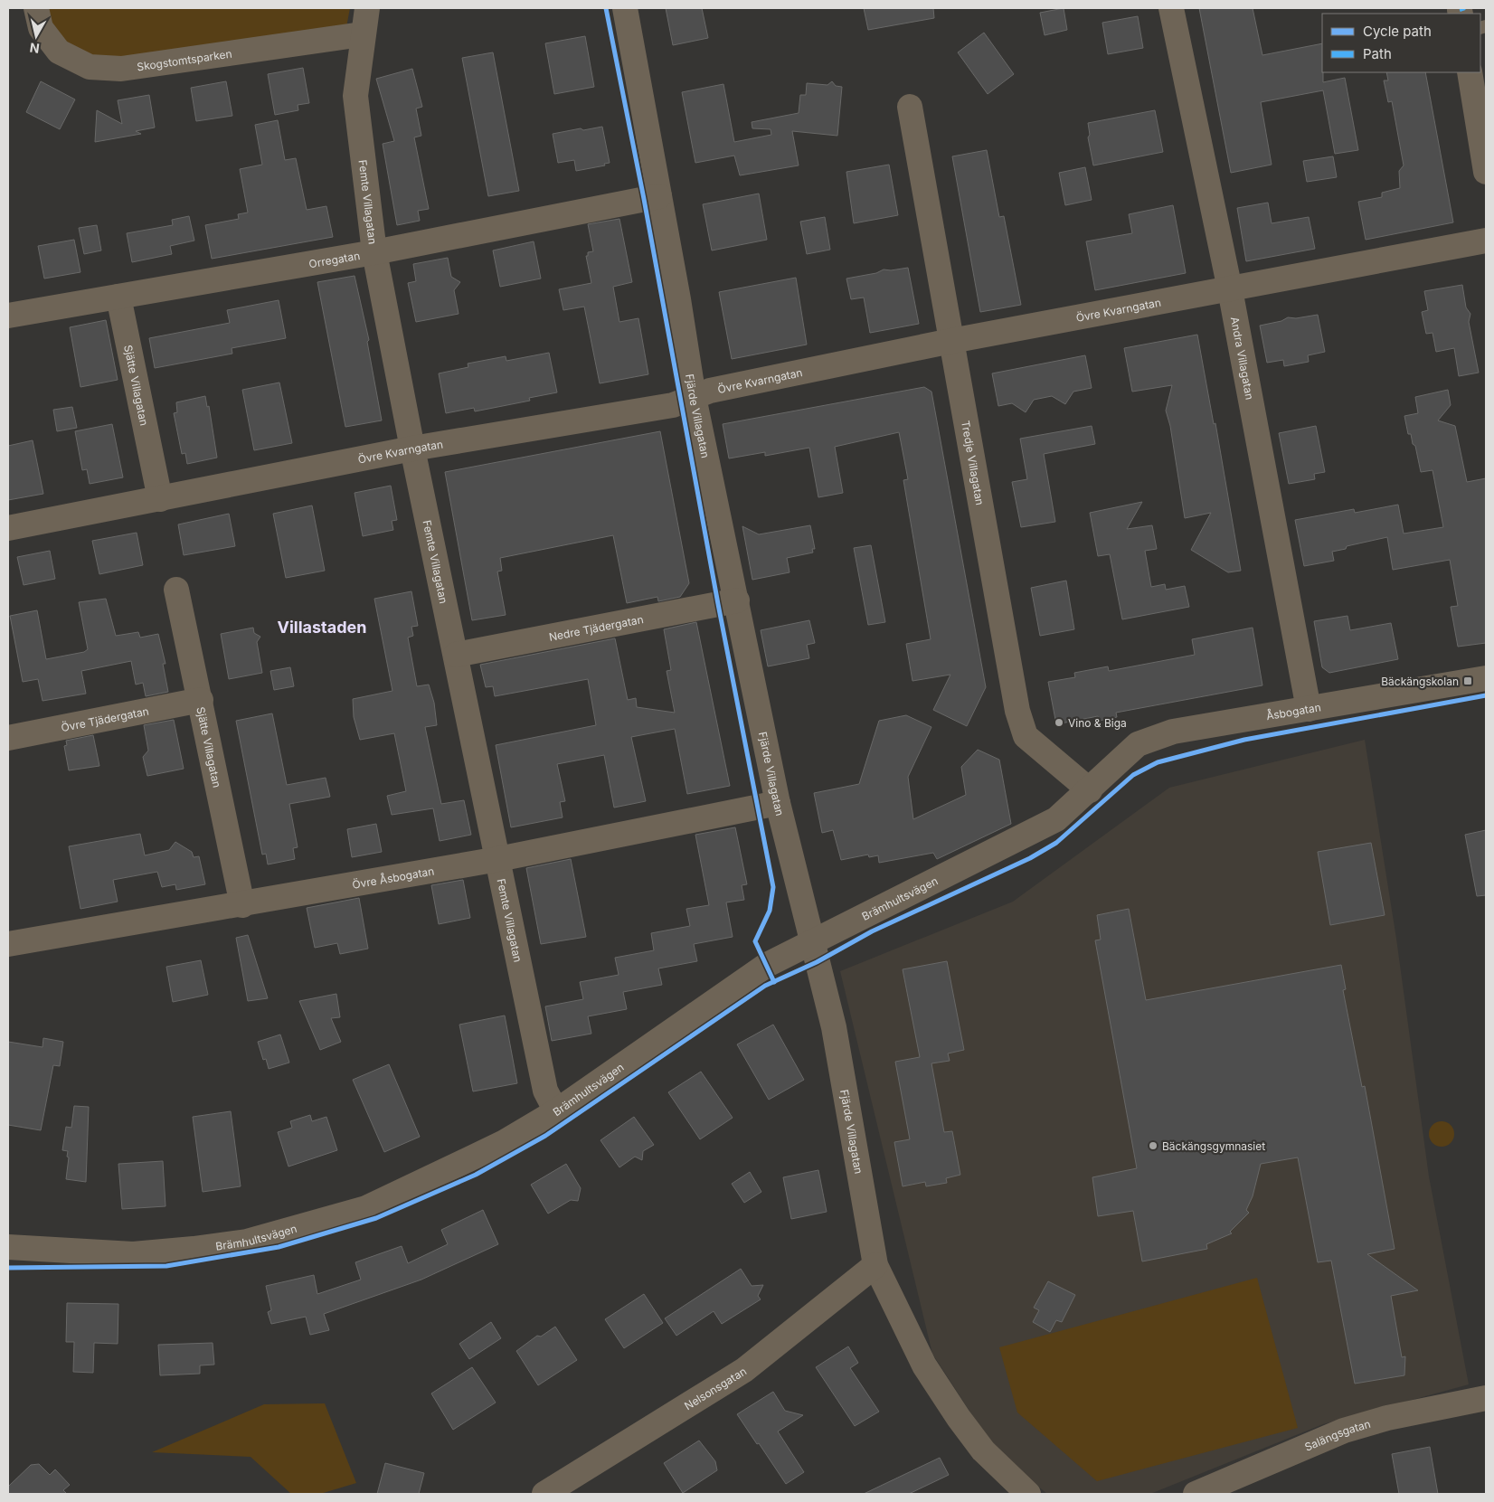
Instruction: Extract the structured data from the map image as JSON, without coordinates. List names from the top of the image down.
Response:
{
  "streets": {
    "street": [
      "Skogstomtsparken",
      "Femte Villagatan",
      "Orregatan",
      "Övre Kvarngatan",
      "Andra Villagatan",
      "Sjätte Villagatan",
      "Fjärde Villagatan",
      "Tredje Villagatan",
      "Nedre Tjädergatan",
      "Åsbogatan",
      "Övre Tjädergatan",
      "Övre Åsbogatan",
      "Brämhultsvägen",
      "Nelsonsgatan",
      "Salängsgatan"
    ]
  },
  "crossings": [
    ["Skogstomtsparken", "Femte Villagatan"],
    ["Femte Villagatan", "Orregatan"],
    ["Femte Villagatan", "Övre Kvarngatan"],
    ["Femte Villagatan", "Nedre Tjädergatan"],
    ["Femte Villagatan", "Övre Åsbogatan"],
    ["Femte Villagatan", "Brämhultsvägen"],
    ["Orregatan", "Sjätte Villagatan"],
    ["Orregatan", "Fjärde Villagatan"],
    ["Övre Kvarngatan", "Andra Villagatan"],
    ["Övre Kvarngatan", "Sjätte Villagatan"],
    ["Övre Kvarngatan", "Fjärde Villagatan"],
    ["Övre Kvarngatan", "Tredje Villagatan"],
    ["Andra Villagatan", "Åsbogatan"],
    ["Sjätte Villagatan", "Övre Tjädergatan"],
    ["Sjätte Villagatan", "Övre Åsbogatan"],
    ["Fjärde Villagatan", "Nedre Tjädergatan"],
    ["Fjärde Villagatan", "Övre Åsbogatan"],
    ["Fjärde Villagatan", "Brämhultsvägen"],
    ["Fjärde Villagatan", "Nelsonsgatan"],
    ["Tredje Villagatan", "Brämhultsvägen"],
    ["Åsbogatan", "Brämhultsvägen"]
  ],
  "districts": ["Villastaden"],
  "places": {
    "transit": ["Bäckängskolan"],
    "other": ["Vino & Biga", "Bäckängsgymnasiet"]
  },
  "legend": ["Cycle path", "Path"],
  "north": "bottom"
}
